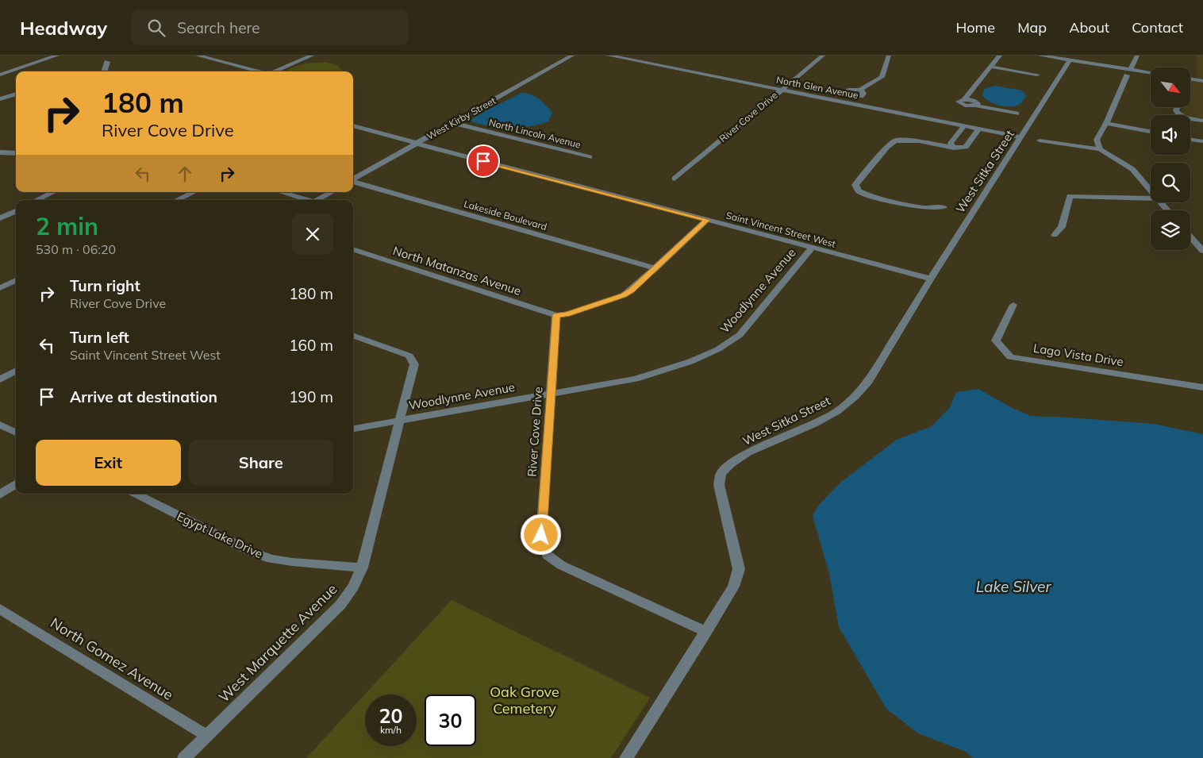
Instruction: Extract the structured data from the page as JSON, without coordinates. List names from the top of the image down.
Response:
{
  "streets": {
    "street": [
      "North Glen Avenue",
      "River Cove Drive",
      "West Kirby Street",
      "North Lincoln Avenue",
      "West Sitka Street",
      "Lakeside Boulevard",
      "Saint Vincent Street West",
      "North Matanzas Avenue",
      "Woodlynne Avenue",
      "Lago Vista Drive",
      "Egypt Lake Drive",
      "West Marquette Avenue",
      "North Gomez Avenue"
    ]
  },
  "crossings": [
    ["North Glen Avenue", "River Cove Drive"],
    ["North Glen Avenue", "West Sitka Street"],
    ["River Cove Drive", "West Sitka Street"],
    ["River Cove Drive", "North Matanzas Avenue"],
    ["River Cove Drive", "Woodlynne Avenue"],
    ["West Kirby Street", "North Lincoln Avenue"],
    ["West Kirby Street", "Saint Vincent Street West"],
    ["West Sitka Street", "Saint Vincent Street West"],
    ["Saint Vincent Street West", "Woodlynne Avenue"],
    ["Woodlynne Avenue", "West Marquette Avenue"],
    ["Egypt Lake Drive", "West Marquette Avenue"],
    ["West Marquette Avenue", "North Gomez Avenue"]
  ],
  "water": ["Lake Silver"],
  "parks": ["Oak Grove Cemetery"],
  "north": "bottom right",
  "page": {
    "header": "Headway",
    "search": "Search here",
    "nav": [
      "Home",
      "Map",
      "About",
      "Contact"
    ],
    "turn": ["180 m", "River Cove Drive"],
    "heading": ["2 min", "530 m · 06:20"],
    "list": [
      {
        "name": "Turn right",
        "note": "River Cove Drive",
        "value": "180 m"
      },
      {
        "name": "Turn left",
        "note": "Saint Vincent Street West",
        "value": "160 m"
      },
      {
        "name": "Arrive at destination",
        "value": "190 m"
      }
    ],
    "buttons": ["Exit", "Share"],
    "speed": "20 km/h",
    "limit": "30"
  }
}
